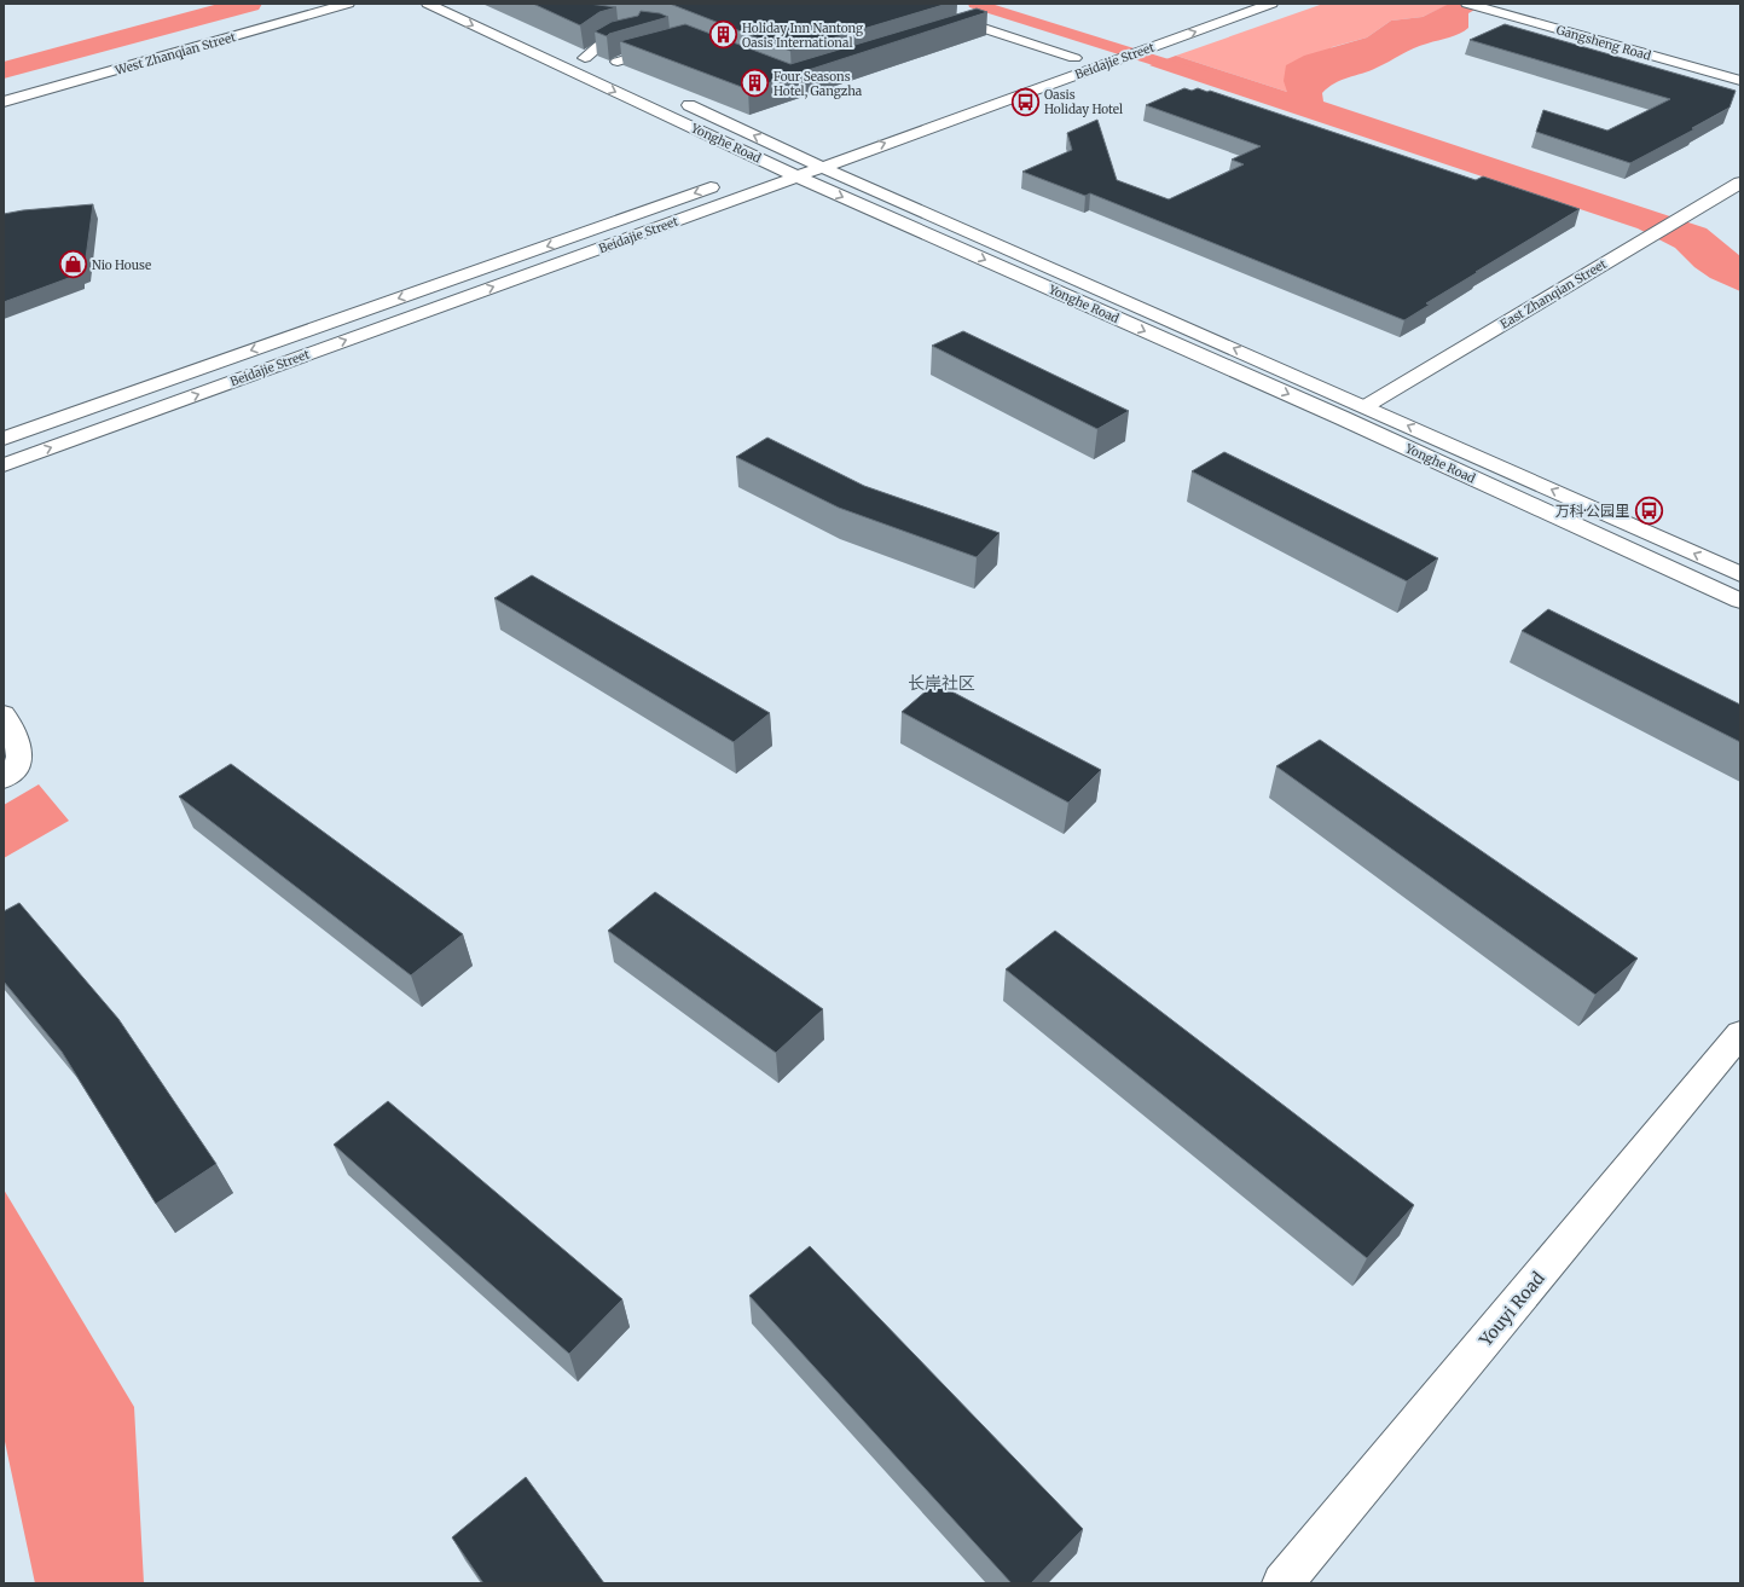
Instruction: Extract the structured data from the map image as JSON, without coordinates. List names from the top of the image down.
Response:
{
  "streets": {
    "main road": [
      "Gangsheng Road",
      "West Zhanqian Street",
      "Beidajie Street",
      "Yonghe Road",
      "East Zhanqian Street",
      "Youyi Road"
    ]
  },
  "crossings": [
    ["Beidajie Street", "Yonghe Road"],
    ["Yonghe Road", "East Zhanqian Street"]
  ],
  "districts": ["长岸社区"],
  "places": {
    "building": ["Holiday Inn Nantong Oasis International", "Four Seasons Hotel, Gangzha"],
    "bus stop": ["Oasis Holiday Hotel", "万科·公园里"],
    "shop": ["Nio House"]
  }
}
